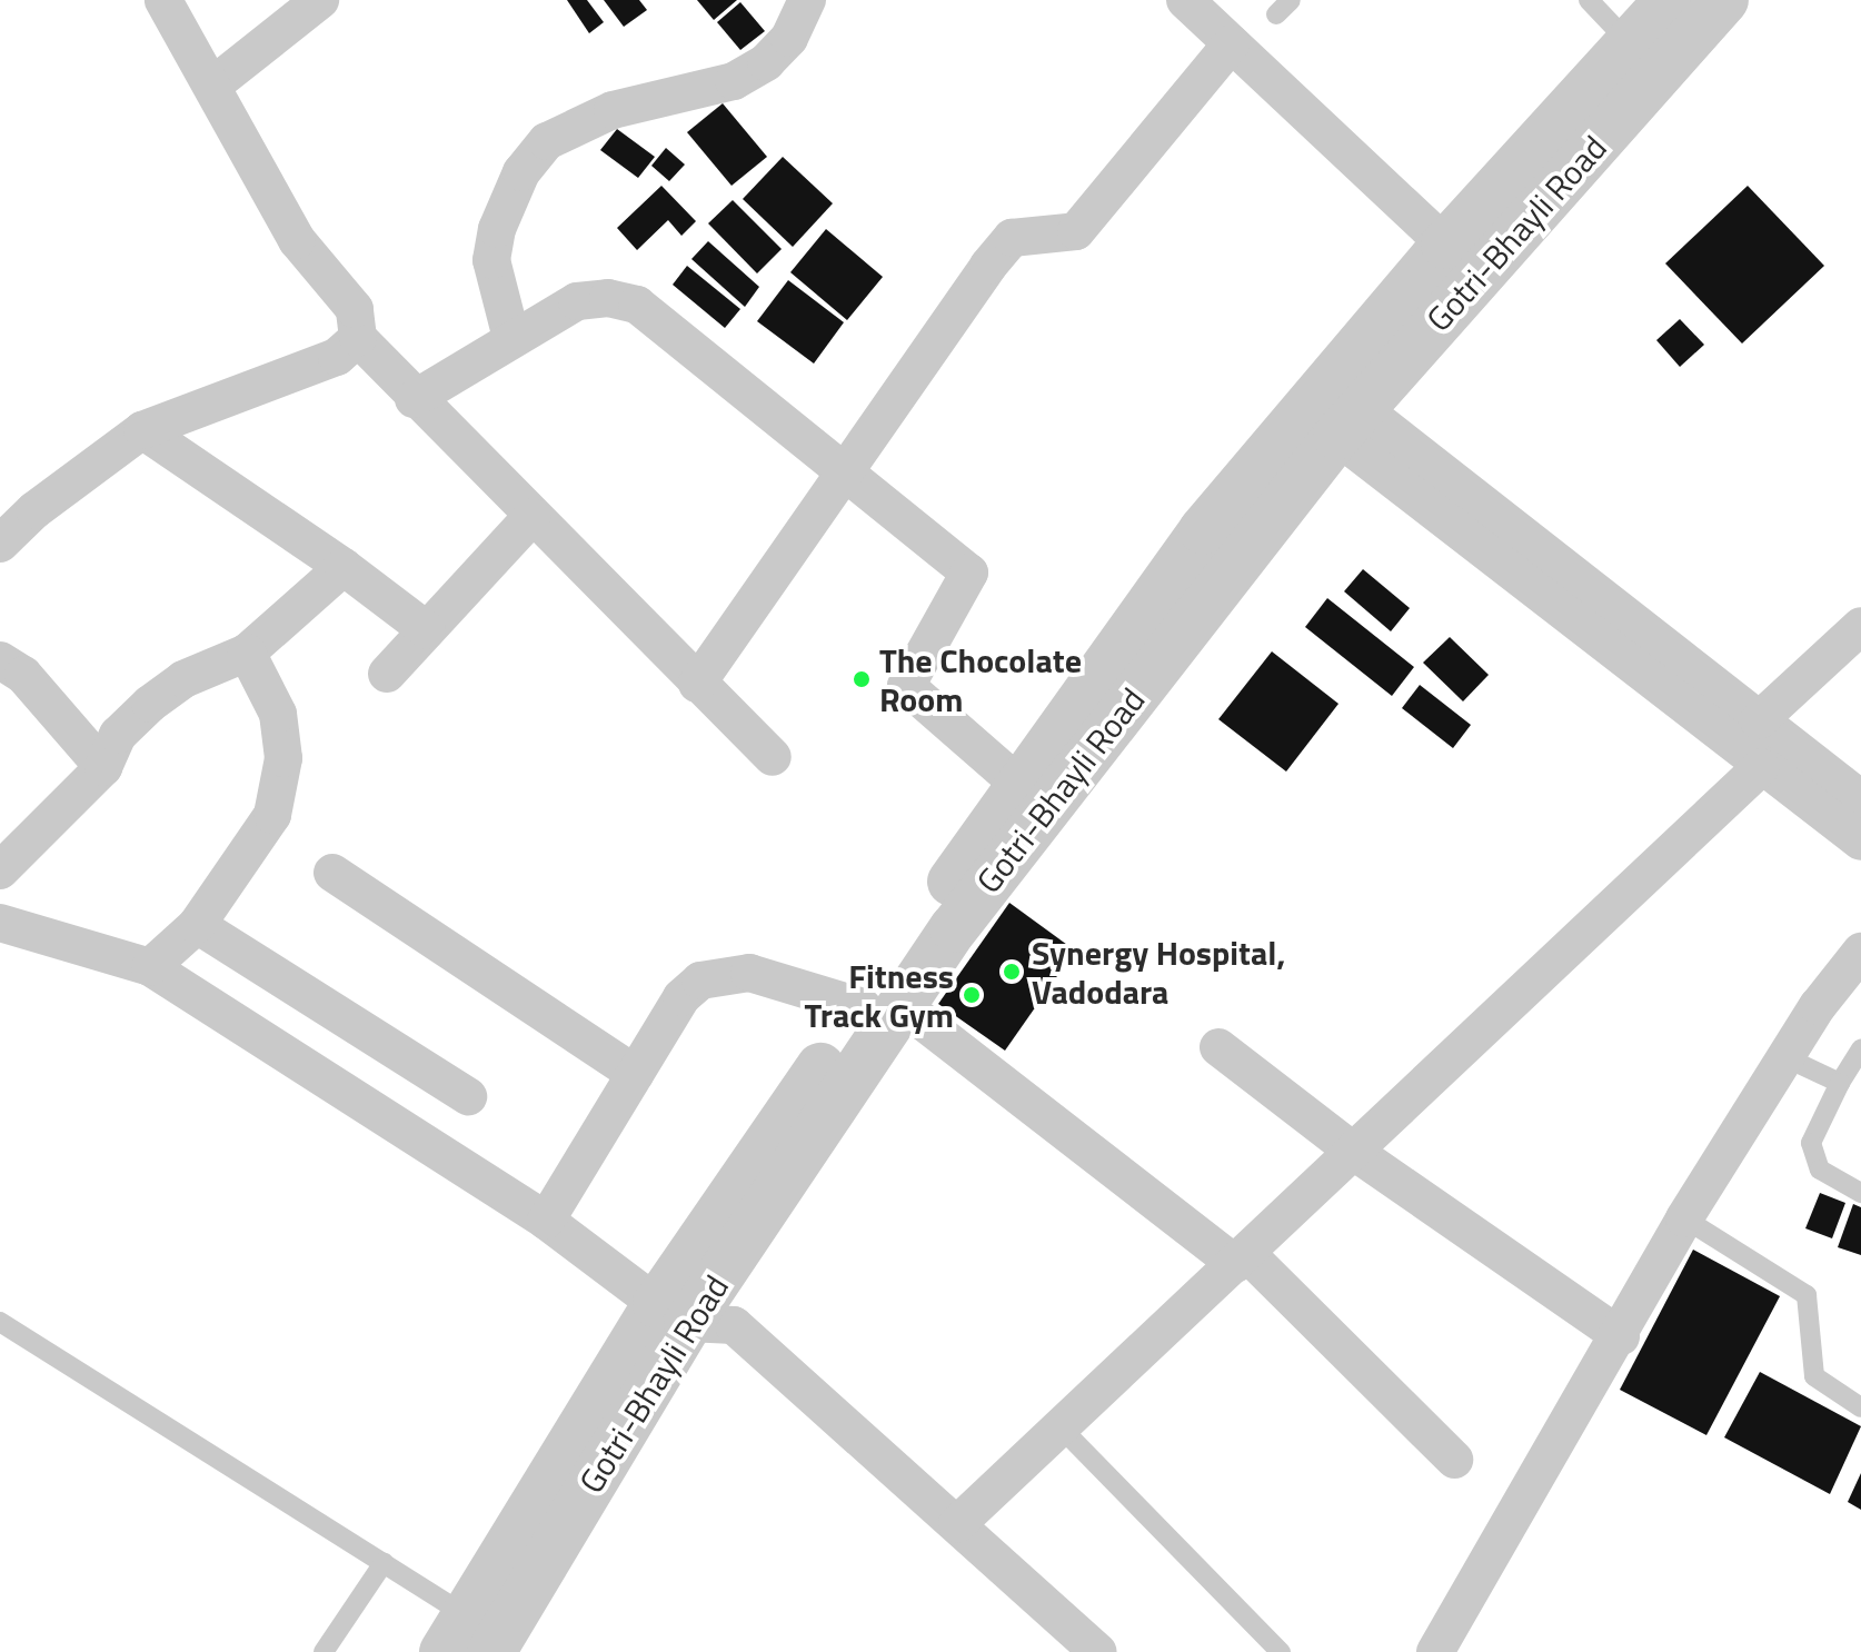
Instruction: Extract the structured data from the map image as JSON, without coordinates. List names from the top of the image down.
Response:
{
  "streets": {
    "street": ["Gotri-Bhayli Road"]
  },
  "places": ["The Chocolate Room", "Synergy Hospital, Vadodara", "Fitness Track Gym"]
}
